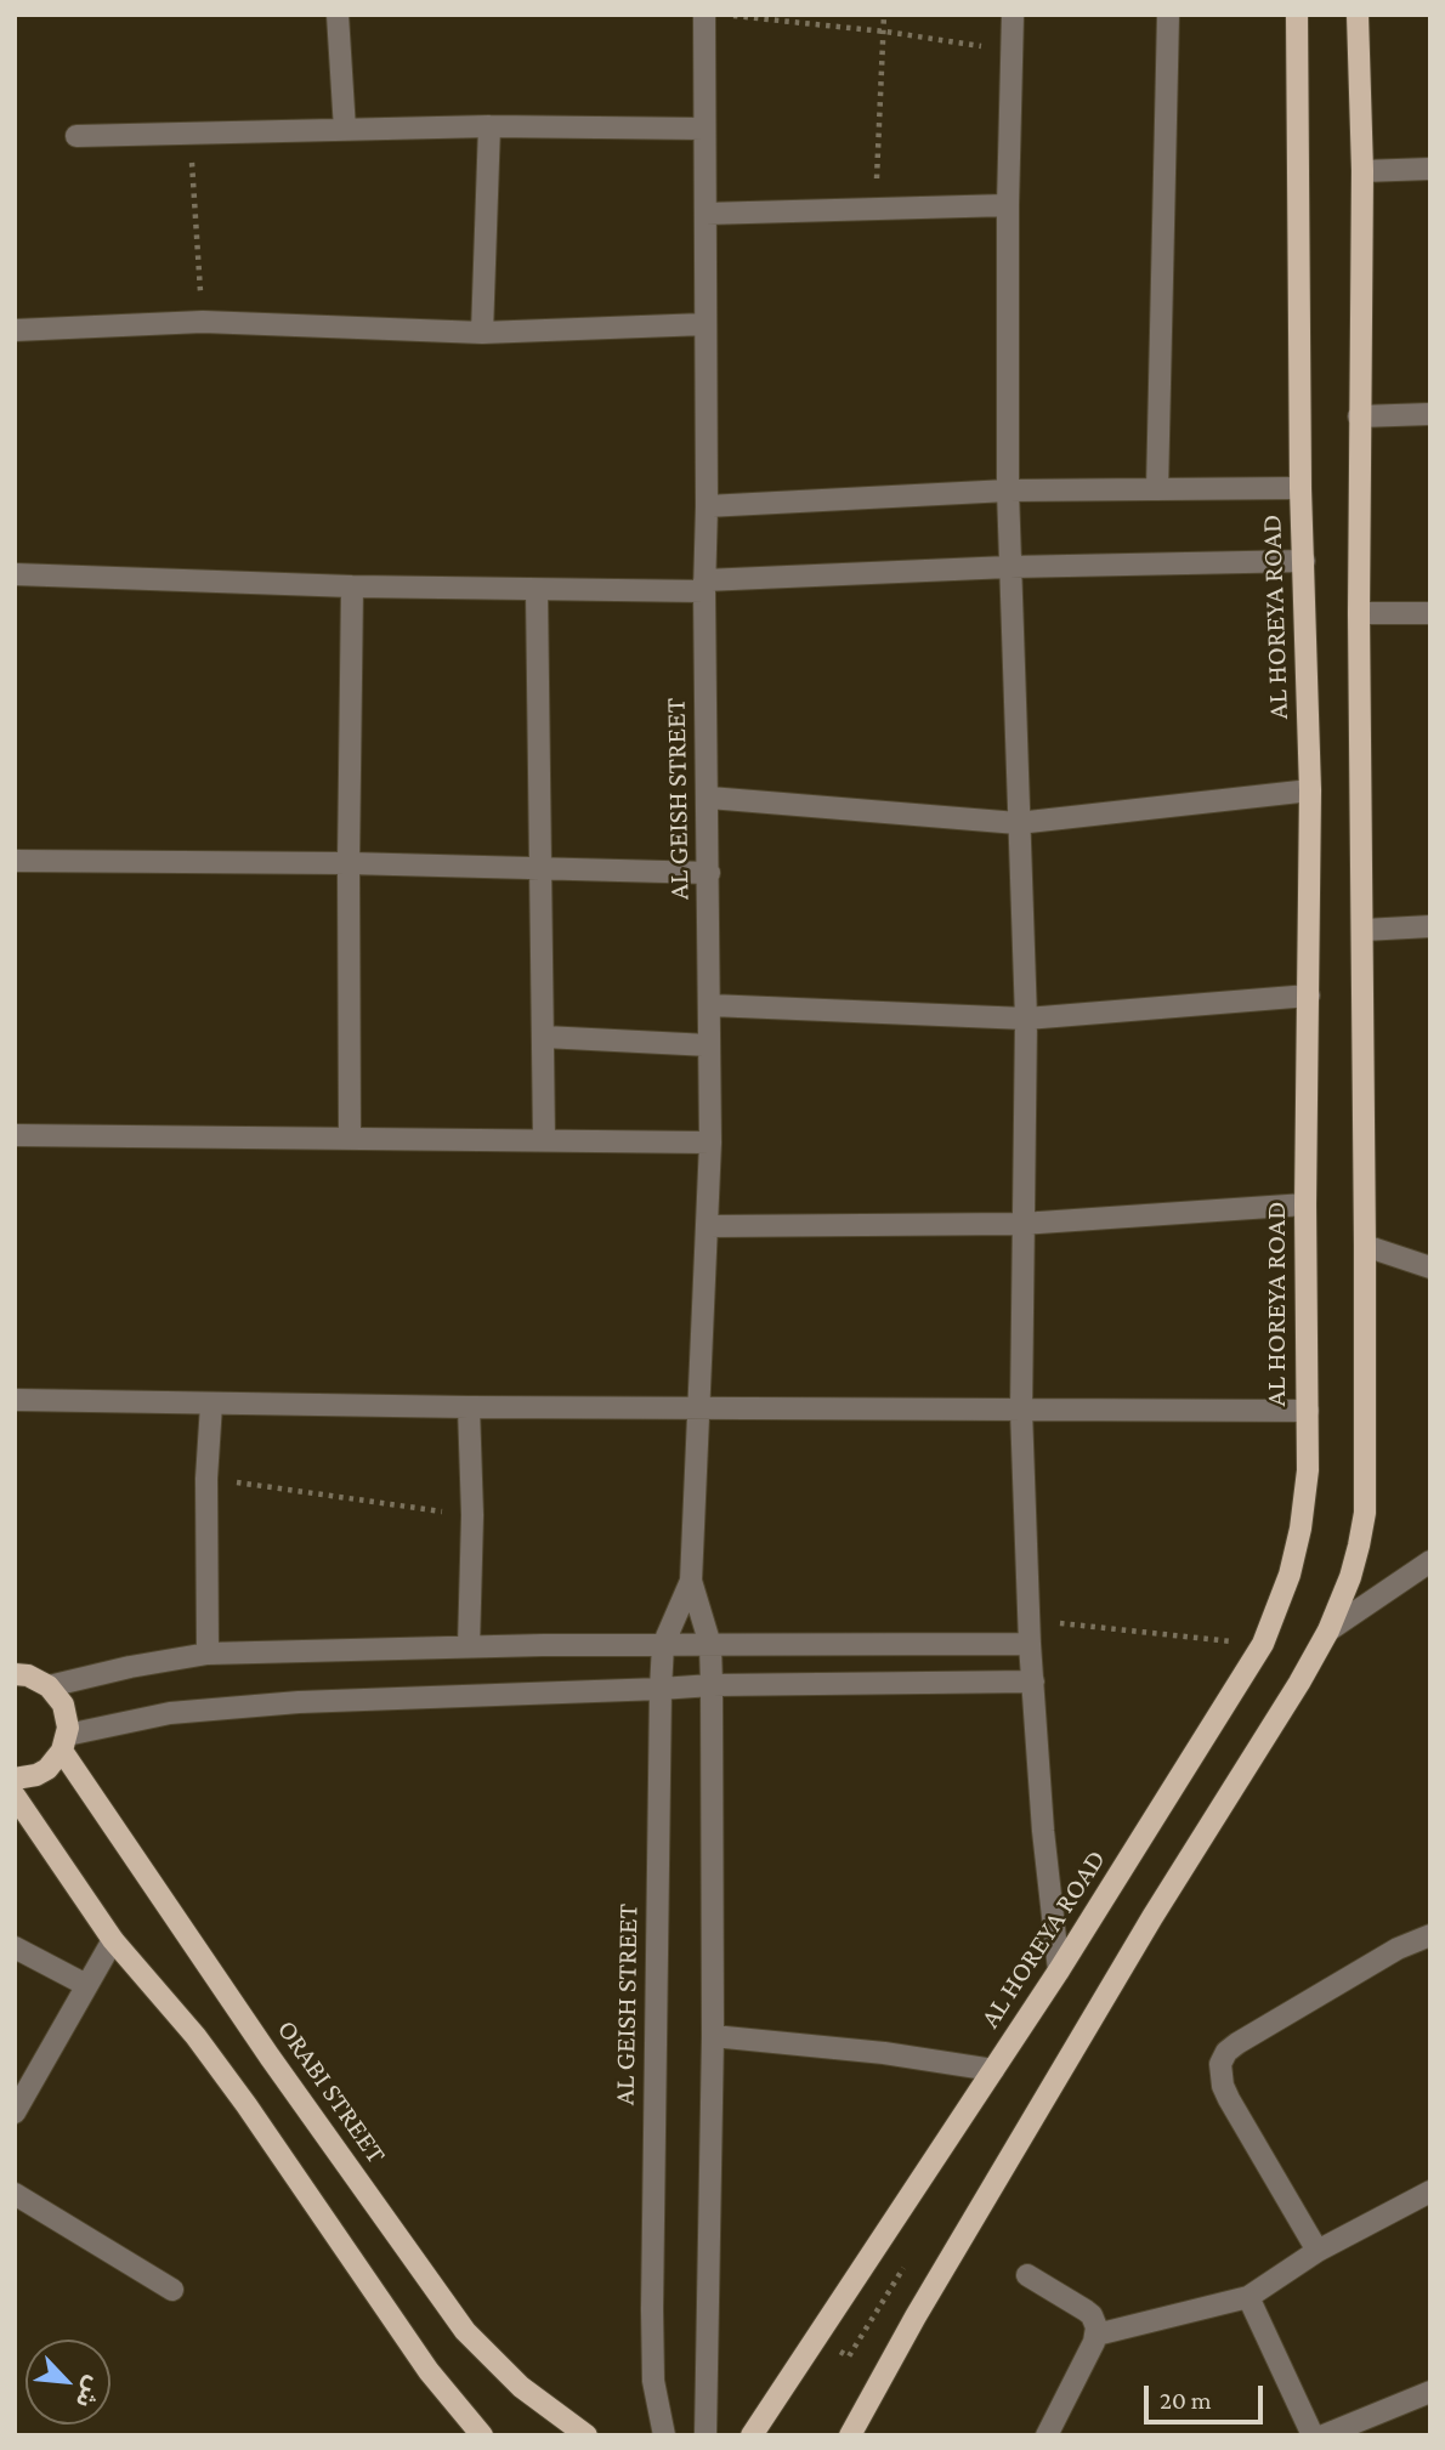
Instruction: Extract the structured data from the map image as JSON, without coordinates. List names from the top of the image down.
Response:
{
  "streets": {
    "main road": ["AL HOREYA ROAD", "ORABI STREET"],
    "street": ["AL GEISH STREET"]
  },
  "scale_bar": "20 m",
  "north": "bottom right"
}
